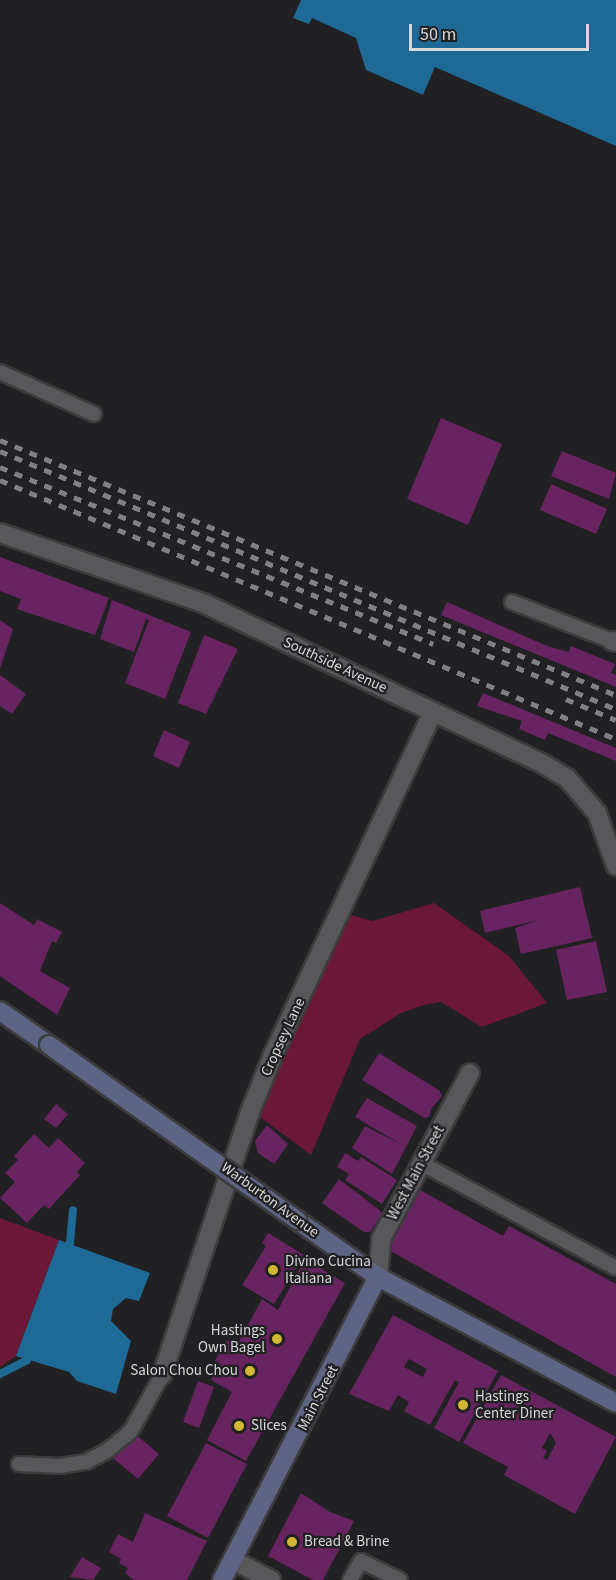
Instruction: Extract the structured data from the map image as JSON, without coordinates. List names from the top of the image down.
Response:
{
  "streets": {
    "street": [
      "Southside Avenue",
      "Cropsey Lane",
      "West Main Street",
      "Warburton Avenue",
      "Main Street"
    ]
  },
  "crossings": [
    ["Southside Avenue", "Cropsey Lane"],
    ["West Main Street", "Warburton Avenue"],
    ["West Main Street", "Main Street"],
    ["Warburton Avenue", "Main Street"]
  ],
  "places": [
    "Divino Cucina Italiana",
    "Hastings Own Bagel",
    "Salon Chou Chou",
    "Hastings Center Diner",
    "Slices",
    "Bread & Brine"
  ],
  "scale_bar": "50 m"
}
